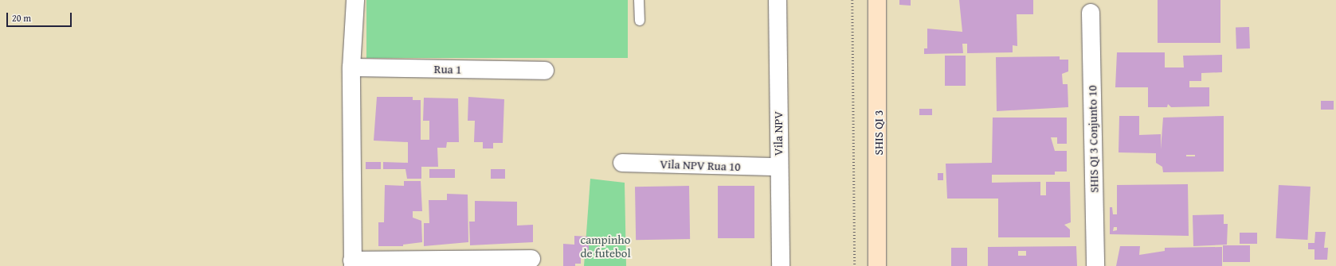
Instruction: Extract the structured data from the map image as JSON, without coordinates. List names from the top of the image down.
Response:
{
  "streets": {
    "street": [
      "Rua 1",
      "SHIS QI 3",
      "Vila NPV",
      "SHIS QI 3 Conjunto 10",
      "Vila NPV Rua 10"
    ]
  },
  "crossings": [
    ["Vila NPV", "Vila NPV Rua 10"]
  ],
  "parks": ["campinho de futebol"],
  "scale_bar": "20 m"
}
